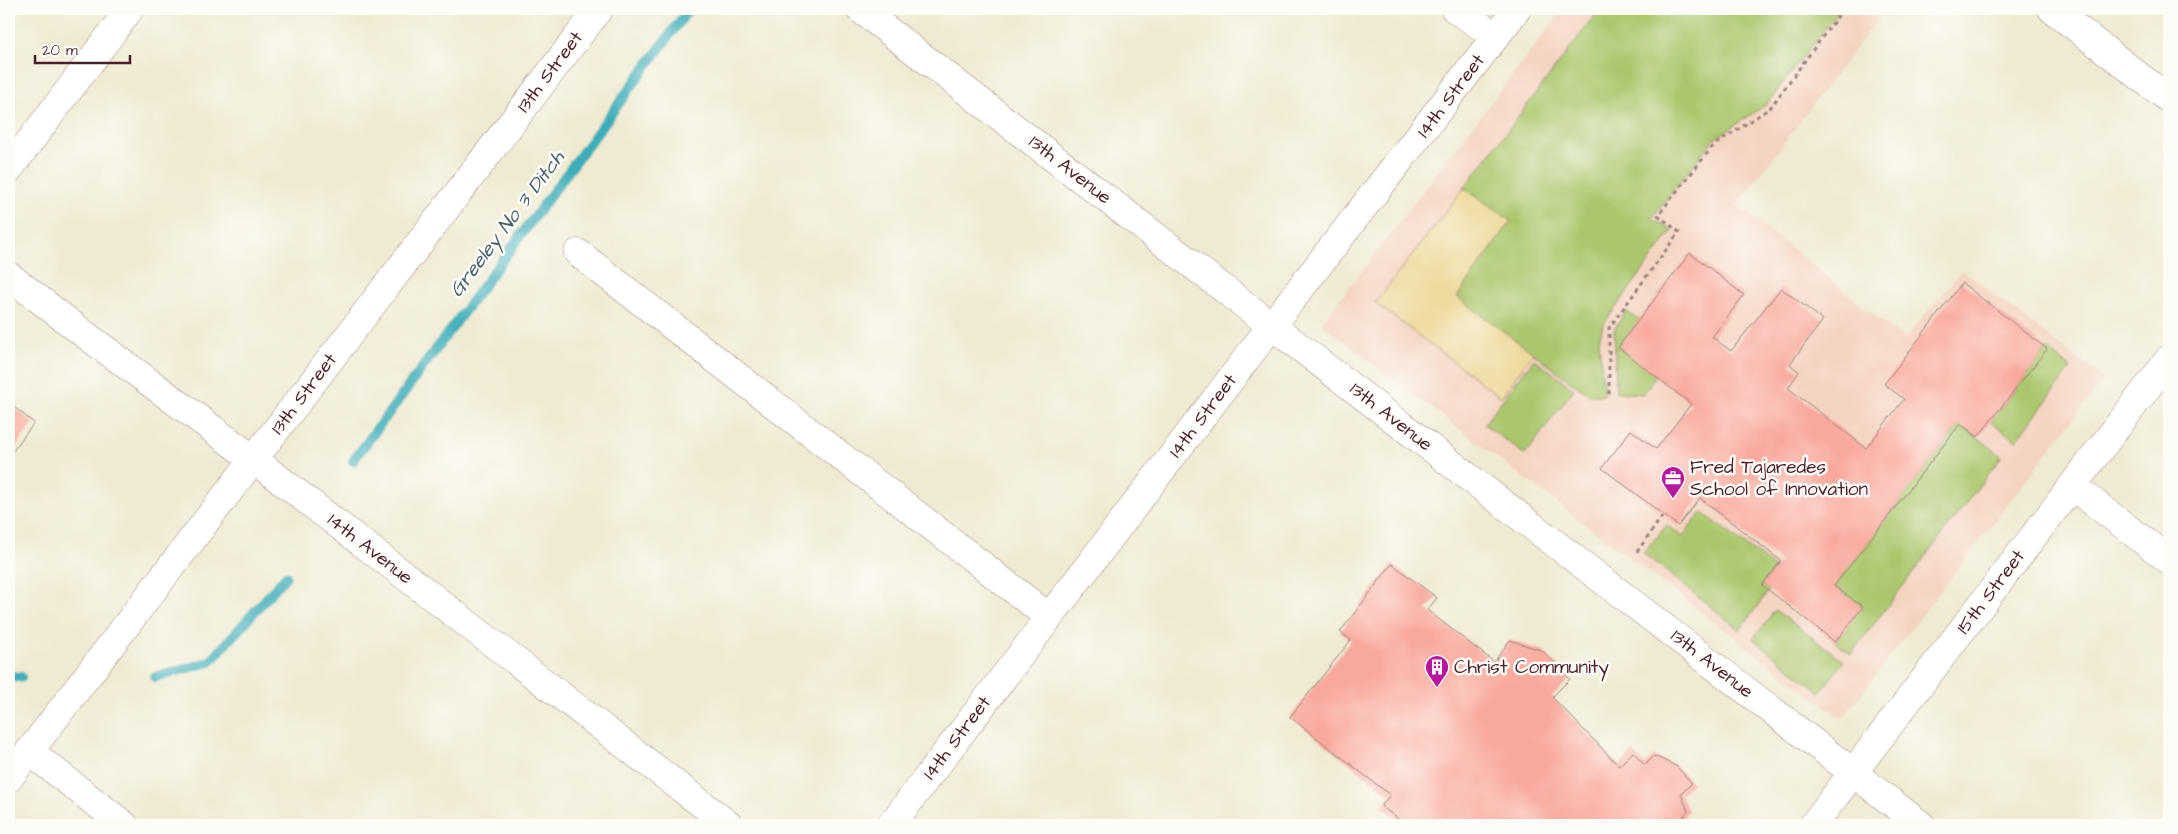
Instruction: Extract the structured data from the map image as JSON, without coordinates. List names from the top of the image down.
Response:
{
  "streets": {
    "street": [
      "13th Street",
      "14th Street",
      "13th Avenue",
      "14th Avenue",
      "15th Street"
    ]
  },
  "crossings": [
    ["13th Street", "14th Avenue"],
    ["14th Street", "13th Avenue"],
    ["13th Avenue", "15th Street"]
  ],
  "water": ["Greeley No 3 Ditch"],
  "places": {
    "office": ["Fred Tajaredes School of Innovation"],
    "building": ["Christ Community"]
  },
  "scale_bar": "20 m"
}
